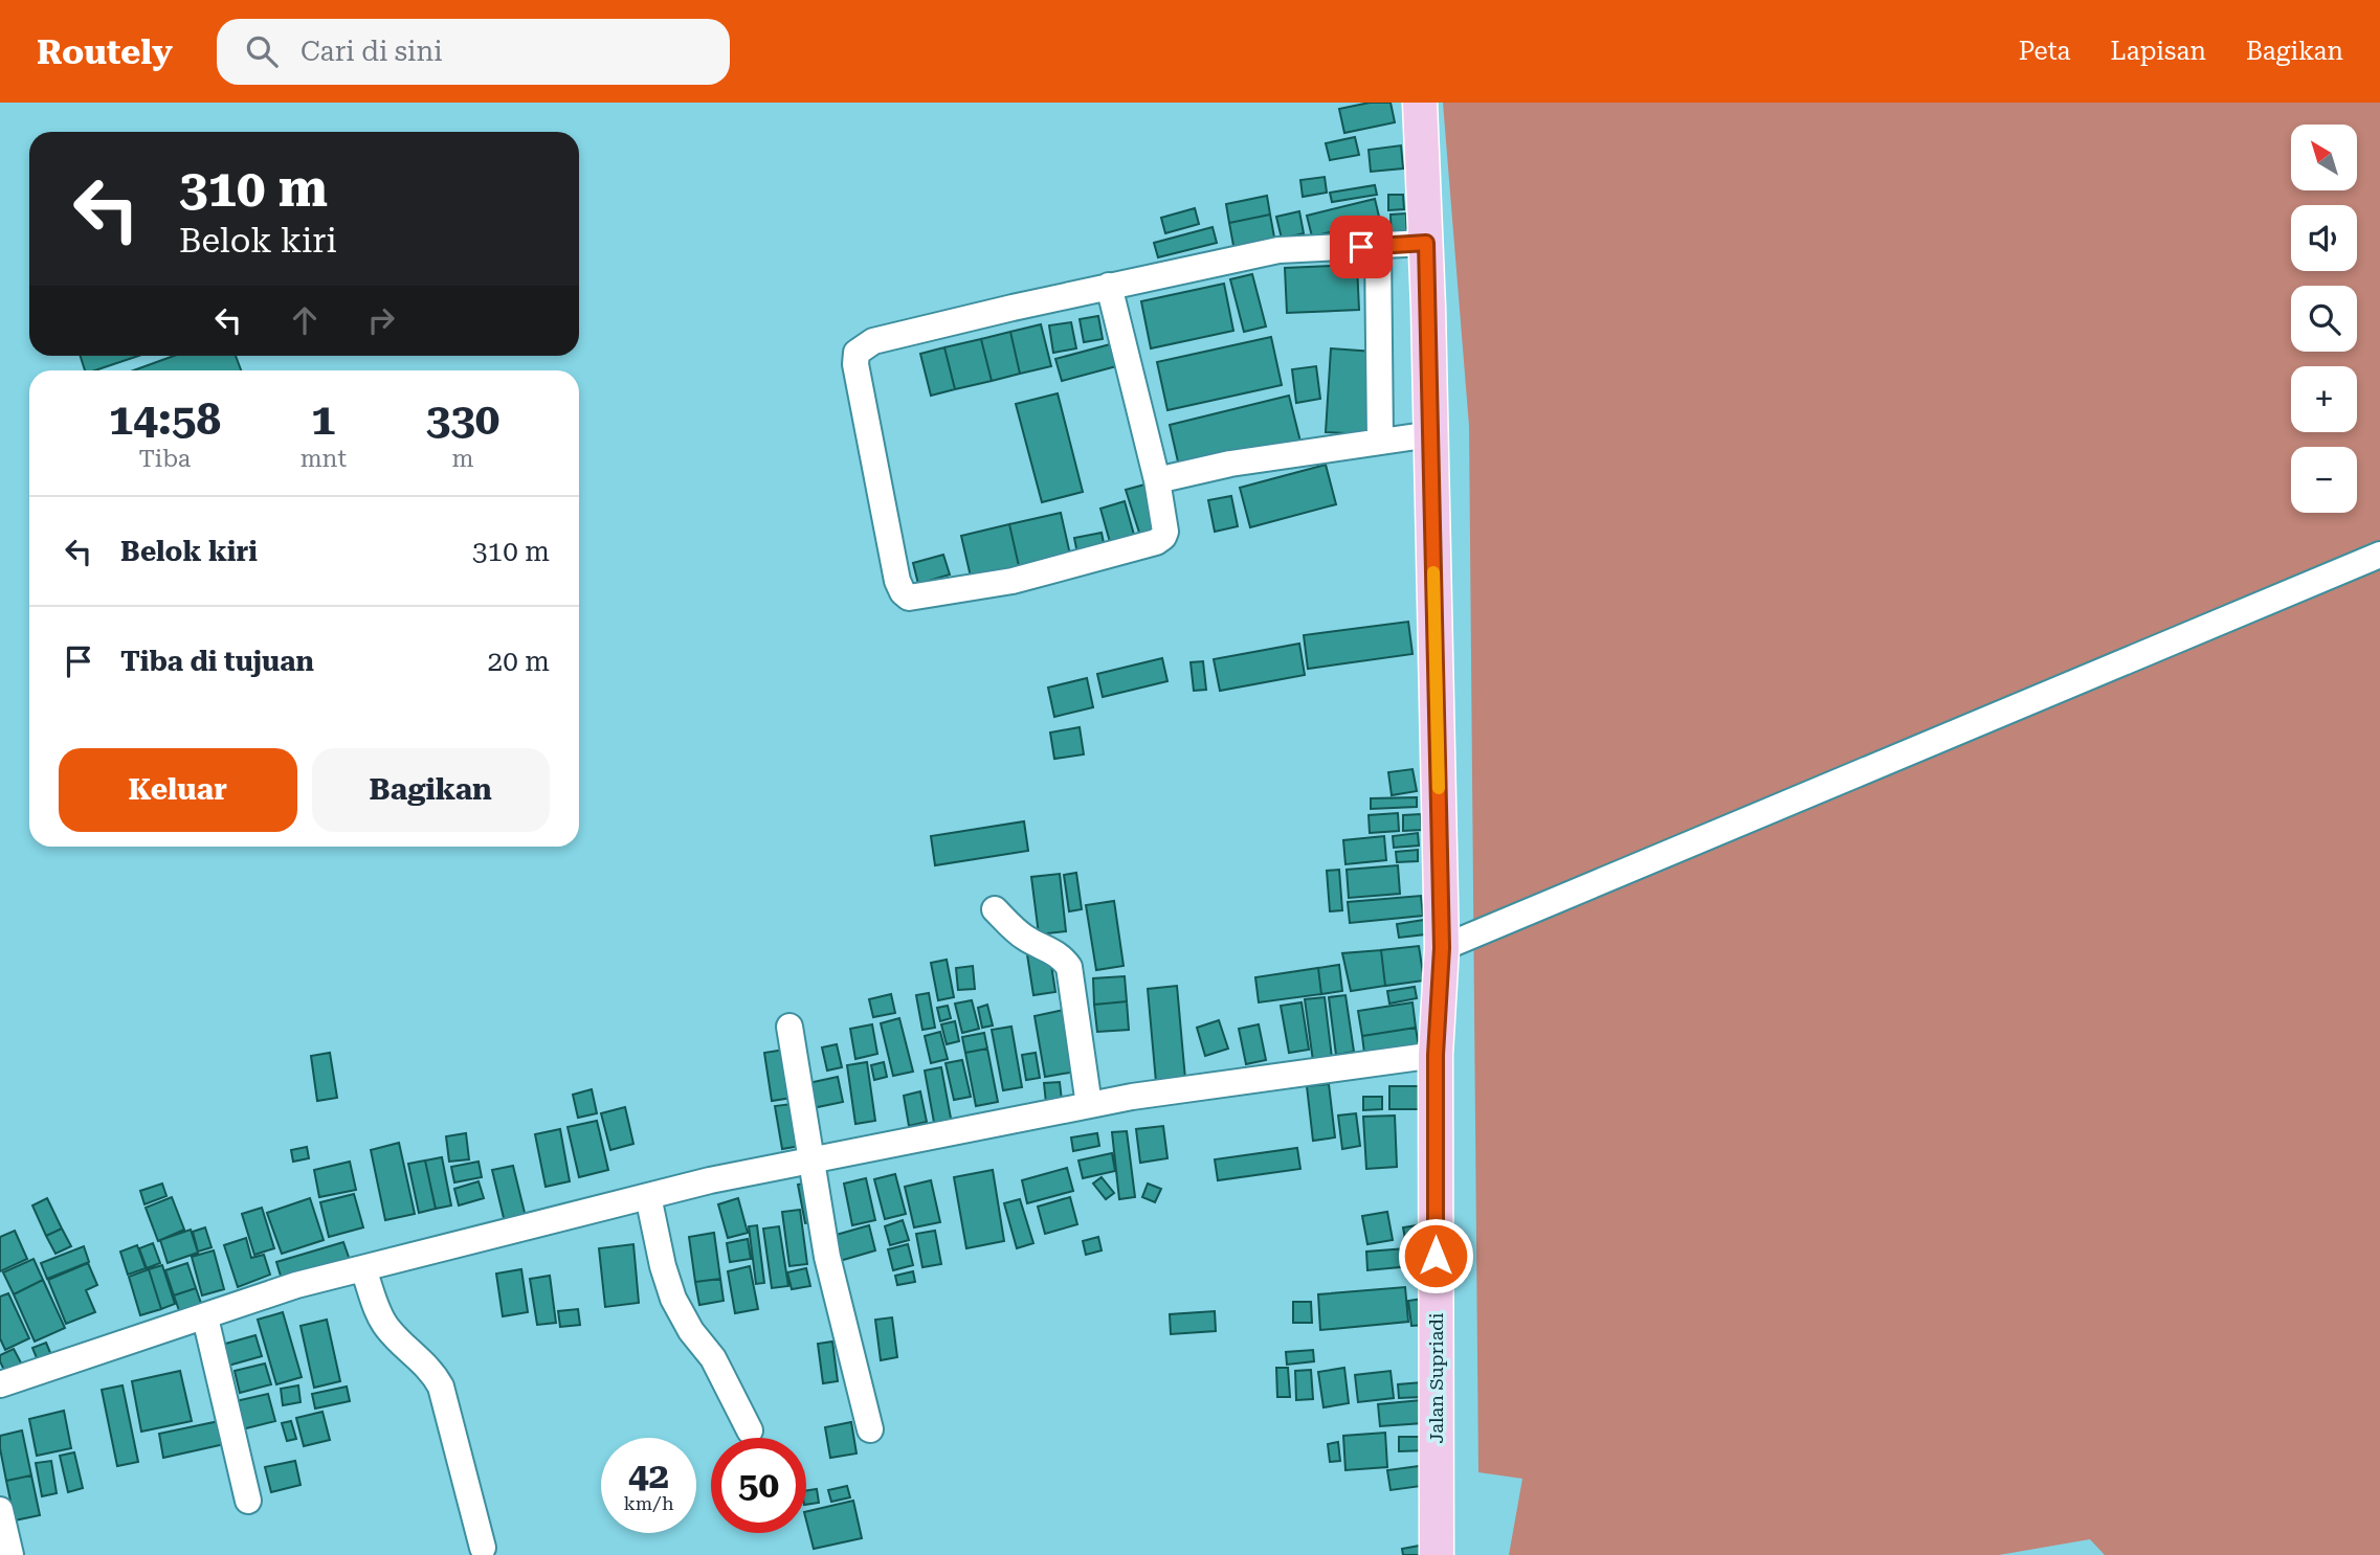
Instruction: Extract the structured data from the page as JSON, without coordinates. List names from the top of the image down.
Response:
{
  "streets": {
    "main road": ["Jalan Supriadi"]
  },
  "north": "top left",
  "page": {
    "header": "Routely",
    "search": "Cari di sini",
    "nav": ["Peta", "Lapisan", "Bagikan"],
    "map_buttons": ["+", "−"],
    "turn": ["310 m", "Belok kiri"],
    "eta": [
      "14:58",
      "Tiba",
      "1",
      "mnt",
      "330",
      "m"
    ],
    "list": [
      {
        "name": "Belok kiri",
        "value": "310 m"
      },
      {
        "name": "Tiba di tujuan",
        "value": "20 m"
      }
    ],
    "buttons": ["Keluar", "Bagikan"],
    "speed": "42 km/h",
    "limit": "50"
  }
}
